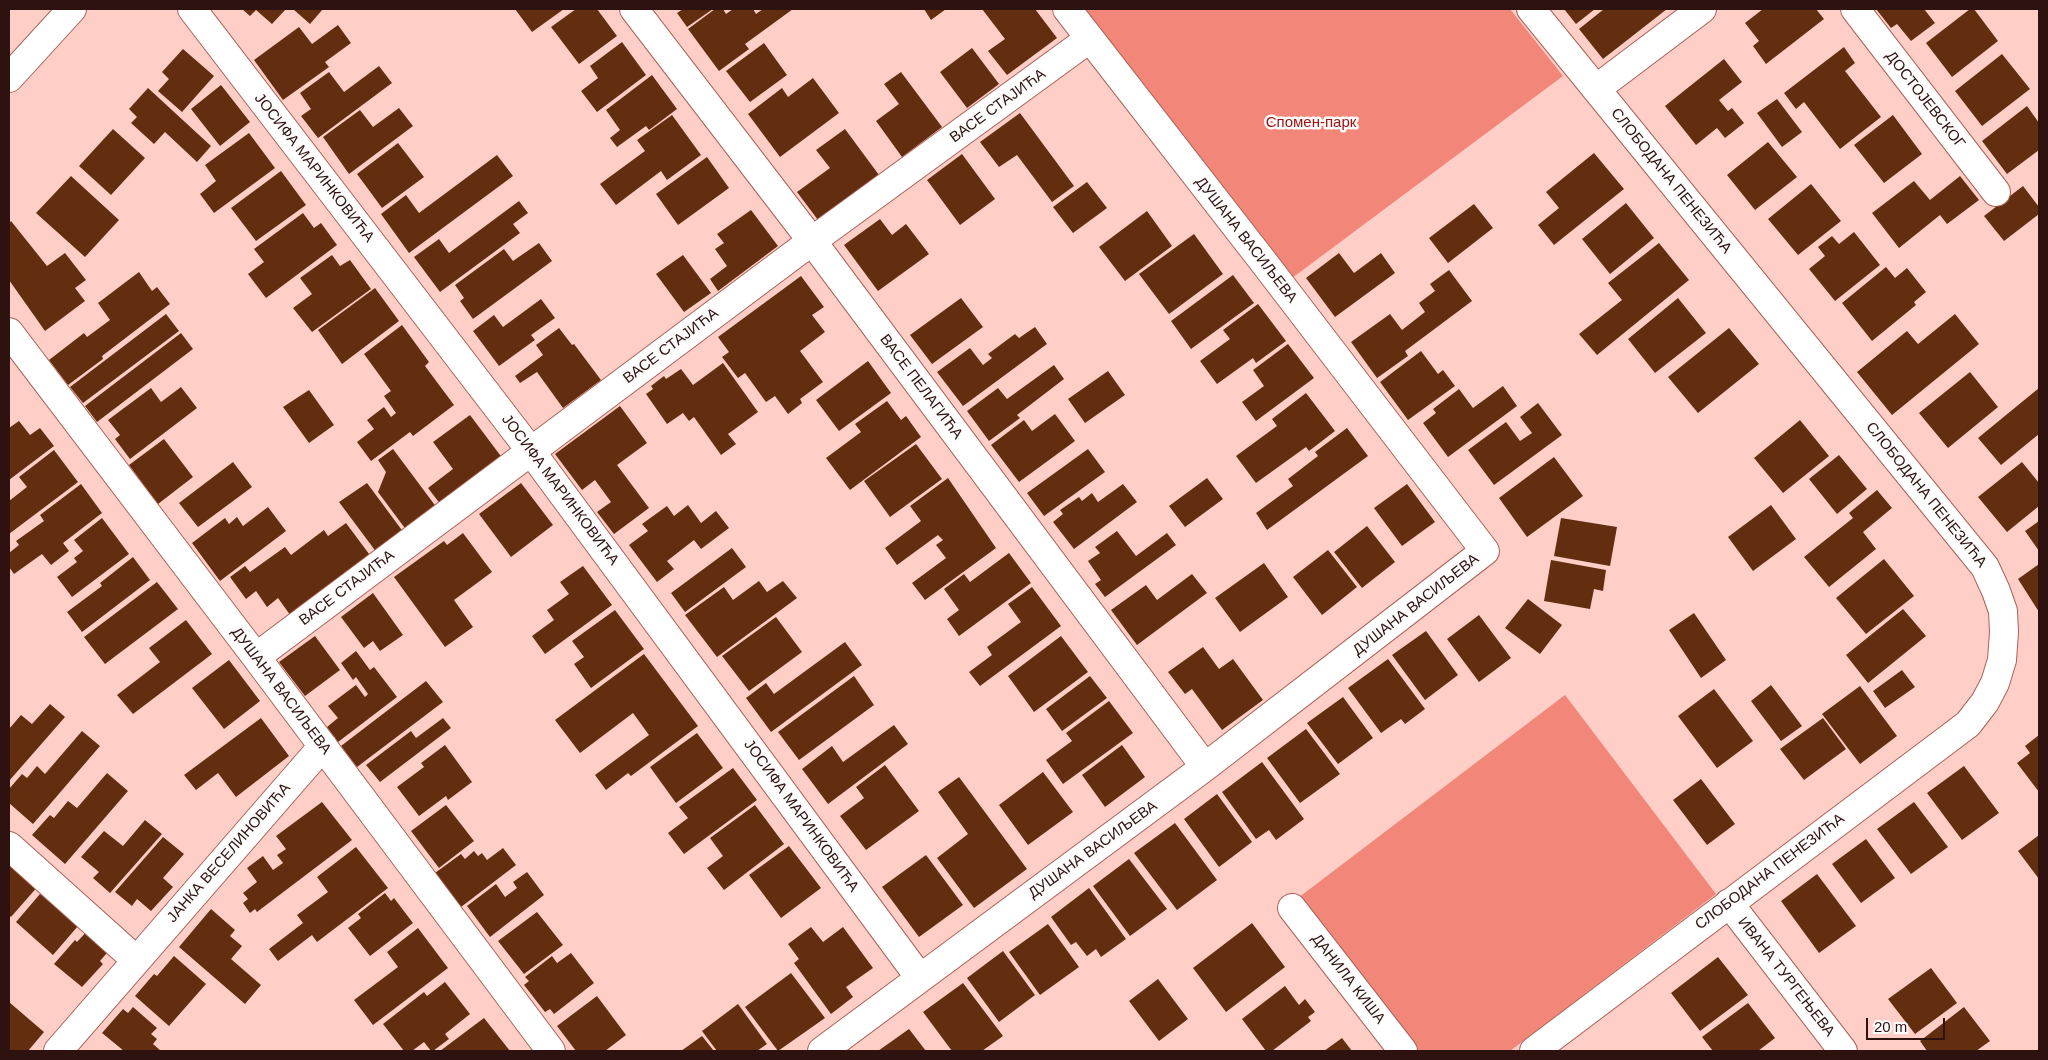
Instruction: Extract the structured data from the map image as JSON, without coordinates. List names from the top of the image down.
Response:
{
  "streets": {
    "street": [
      "ДОСТОЈЕВСКОГ",
      "ВАСЕ СТАЈИЋА",
      "ЈОСИФА МАРИНКОВИЋА",
      "СЛОБОДАНА ПЕНЕЗИЋА",
      "ДУШАНА ВАСИЉЕВА",
      "ВАСЕ ПЕЛАГИЋА",
      "ЈАНКА ВЕСЕЛИНОВИЋА",
      "ИВАНА ТУРГЕЊЕВА",
      "ДАНИЛА КИША"
    ]
  },
  "crossings": [
    ["ВАСЕ СТАЈИЋА", "ЈОСИФА МАРИНКОВИЋА"],
    ["ВАСЕ СТАЈИЋА", "ДУШАНА ВАСИЉЕВА"],
    ["ВАСЕ СТАЈИЋА", "ВАСЕ ПЕЛАГИЋА"],
    ["ЈОСИФА МАРИНКОВИЋА", "ДУШАНА ВАСИЉЕВА"],
    ["СЛОБОДАНА ПЕНЕЗИЋА", "ИВАНА ТУРГЕЊЕВА"],
    ["ДУШАНА ВАСИЉЕВА", "ВАСЕ ПЕЛАГИЋА"],
    ["ДУШАНА ВАСИЉЕВА", "ЈАНКА ВЕСЕЛИНОВИЋА"]
  ],
  "parks": ["Спомен-парк"],
  "scale_bar": "20 m"
}
